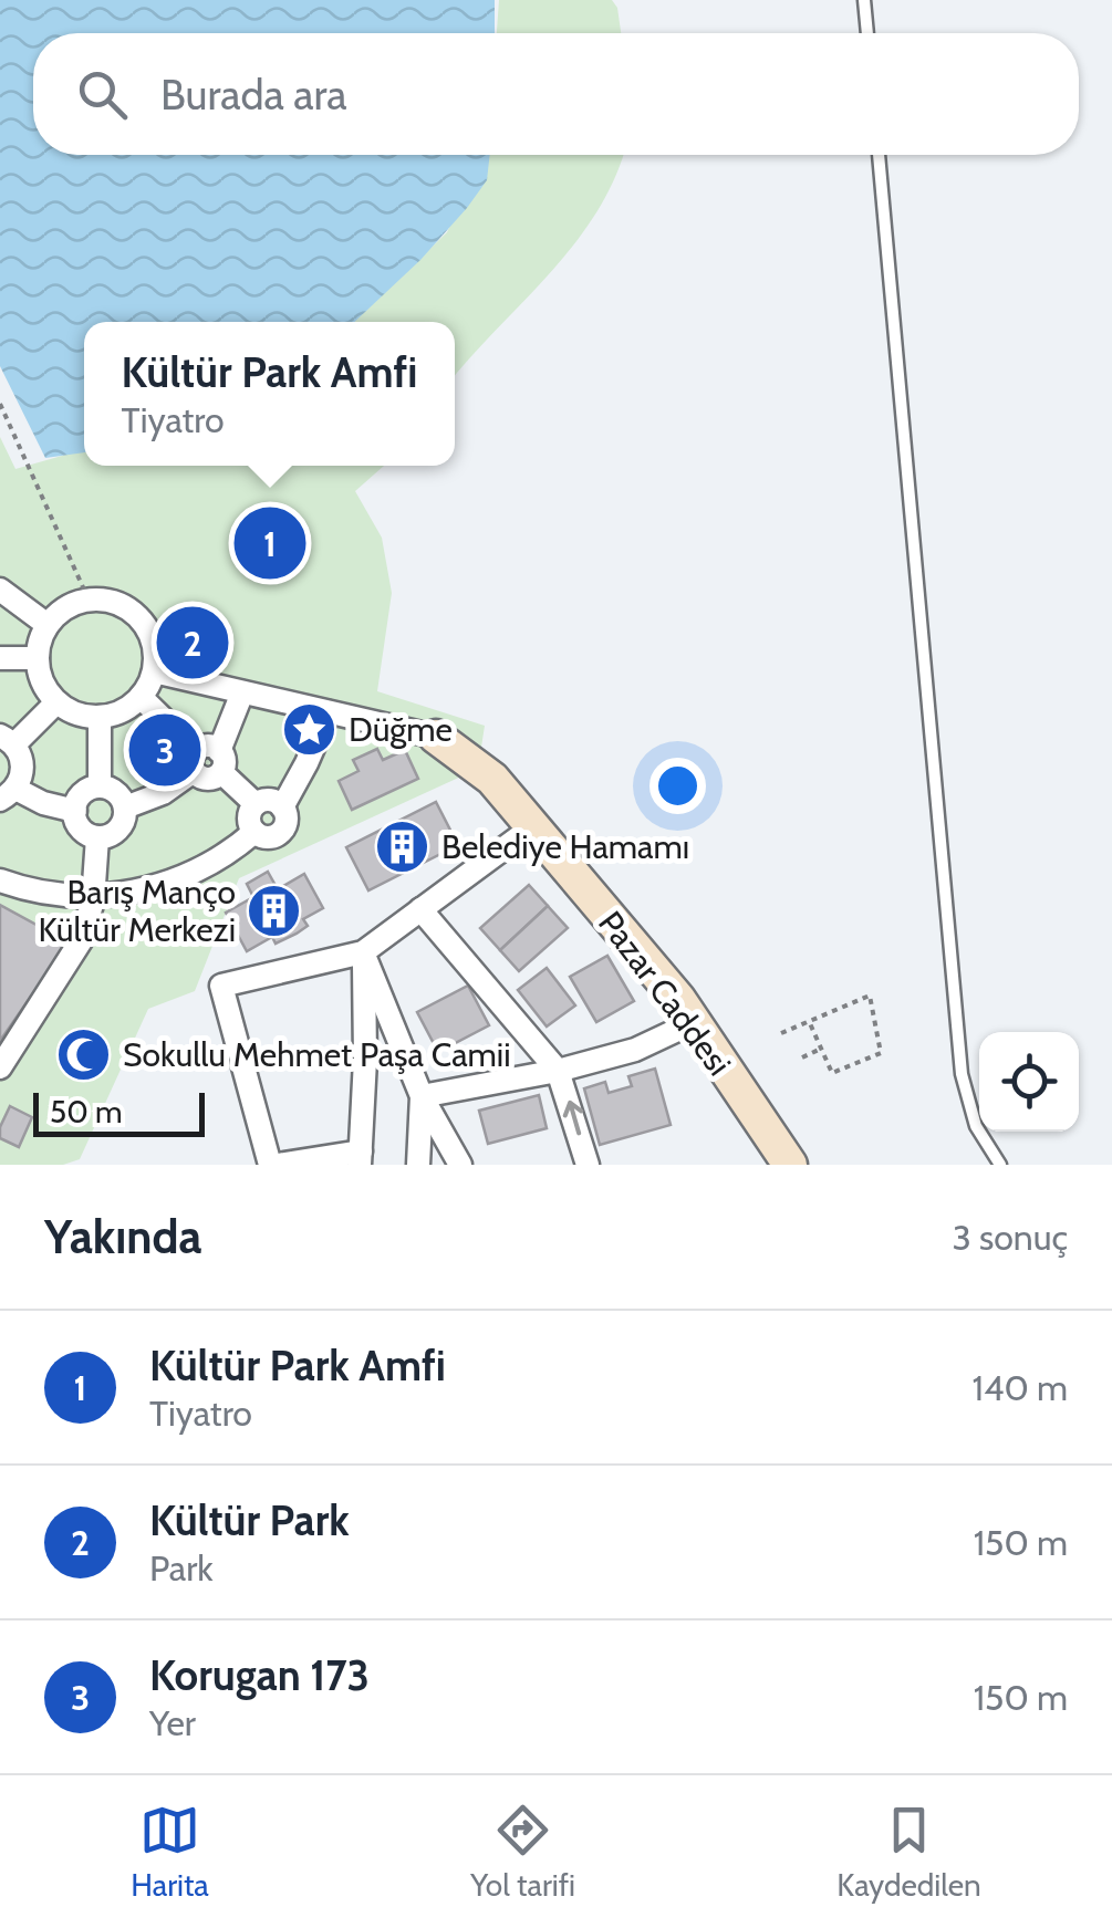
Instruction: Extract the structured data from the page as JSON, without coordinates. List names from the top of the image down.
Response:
{
  "streets": {
    "main road": ["Pazar Caddesi"]
  },
  "places": {
    "place": ["Düğme"],
    "building": ["Belediye Hamamı", "Barış Manço Kültür Merkezi"],
    "mosque": ["Sokullu Mehmet Paşa Camii"]
  },
  "scale_bar": "50 m",
  "page": {
    "search": "Burada ara",
    "popup": ["Kültür Park Amfi", "Tiyatro"],
    "pins": ["1", "2", "3"],
    "scale": "50 m",
    "heading": ["Yakında", "3 sonuç"],
    "list": [
      {
        "mark": "1",
        "name": "Kültür Park Amfi",
        "note": "Tiyatro",
        "value": "140 m"
      },
      {
        "mark": "2",
        "name": "Kültür Park",
        "note": "Park",
        "value": "150 m"
      },
      {
        "mark": "3",
        "name": "Korugan 173",
        "note": "Yer",
        "value": "150 m"
      }
    ],
    "nav": ["Harita", "Yol tarifi", "Kaydedilen"]
  }
}
